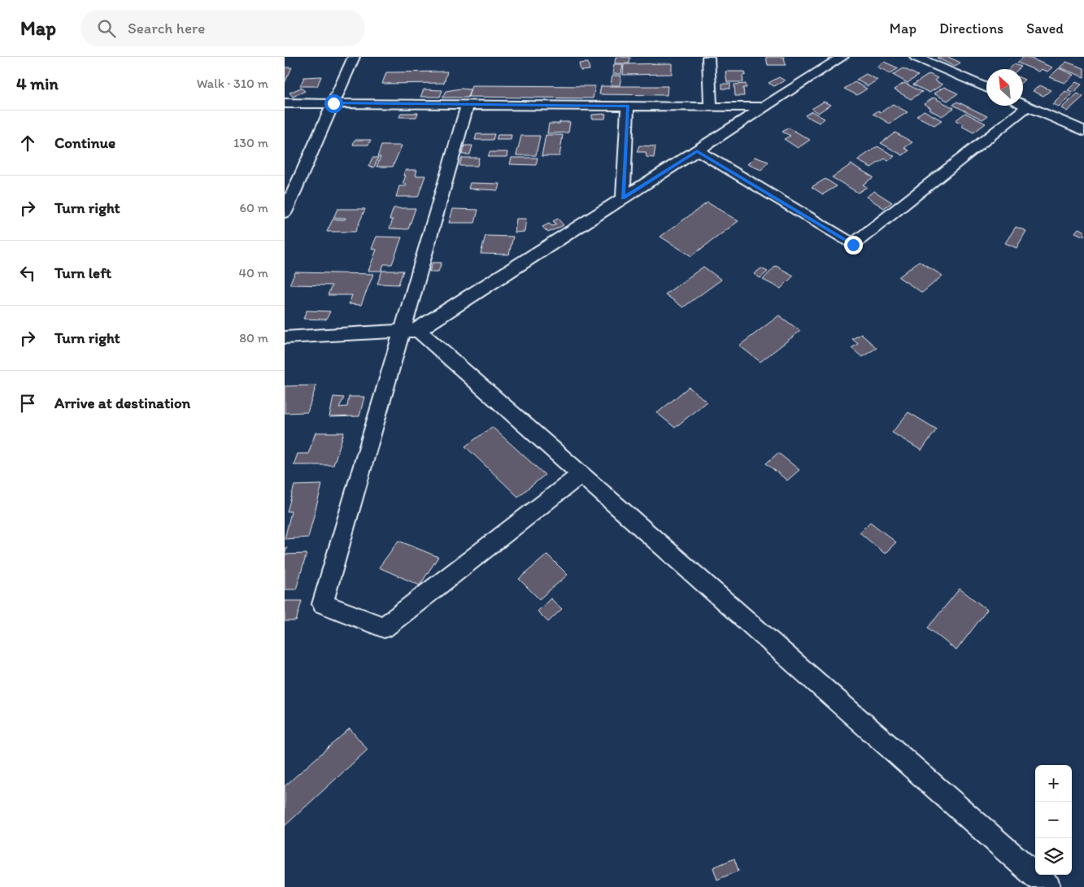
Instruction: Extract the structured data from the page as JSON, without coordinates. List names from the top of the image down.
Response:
{
  "north": "top left",
  "page": {
    "header": "Map",
    "search": "Search here",
    "nav": ["Map", "Directions", "Saved"],
    "heading": ["4 min", "Walk · 310 m"],
    "list": [
      ["Continue", "130 m"],
      ["Turn right", "60 m"],
      ["Turn left", "40 m"],
      ["Turn right", "80 m"],
      "Arrive at destination"
    ],
    "map_buttons": ["+", "−"]
  }
}
